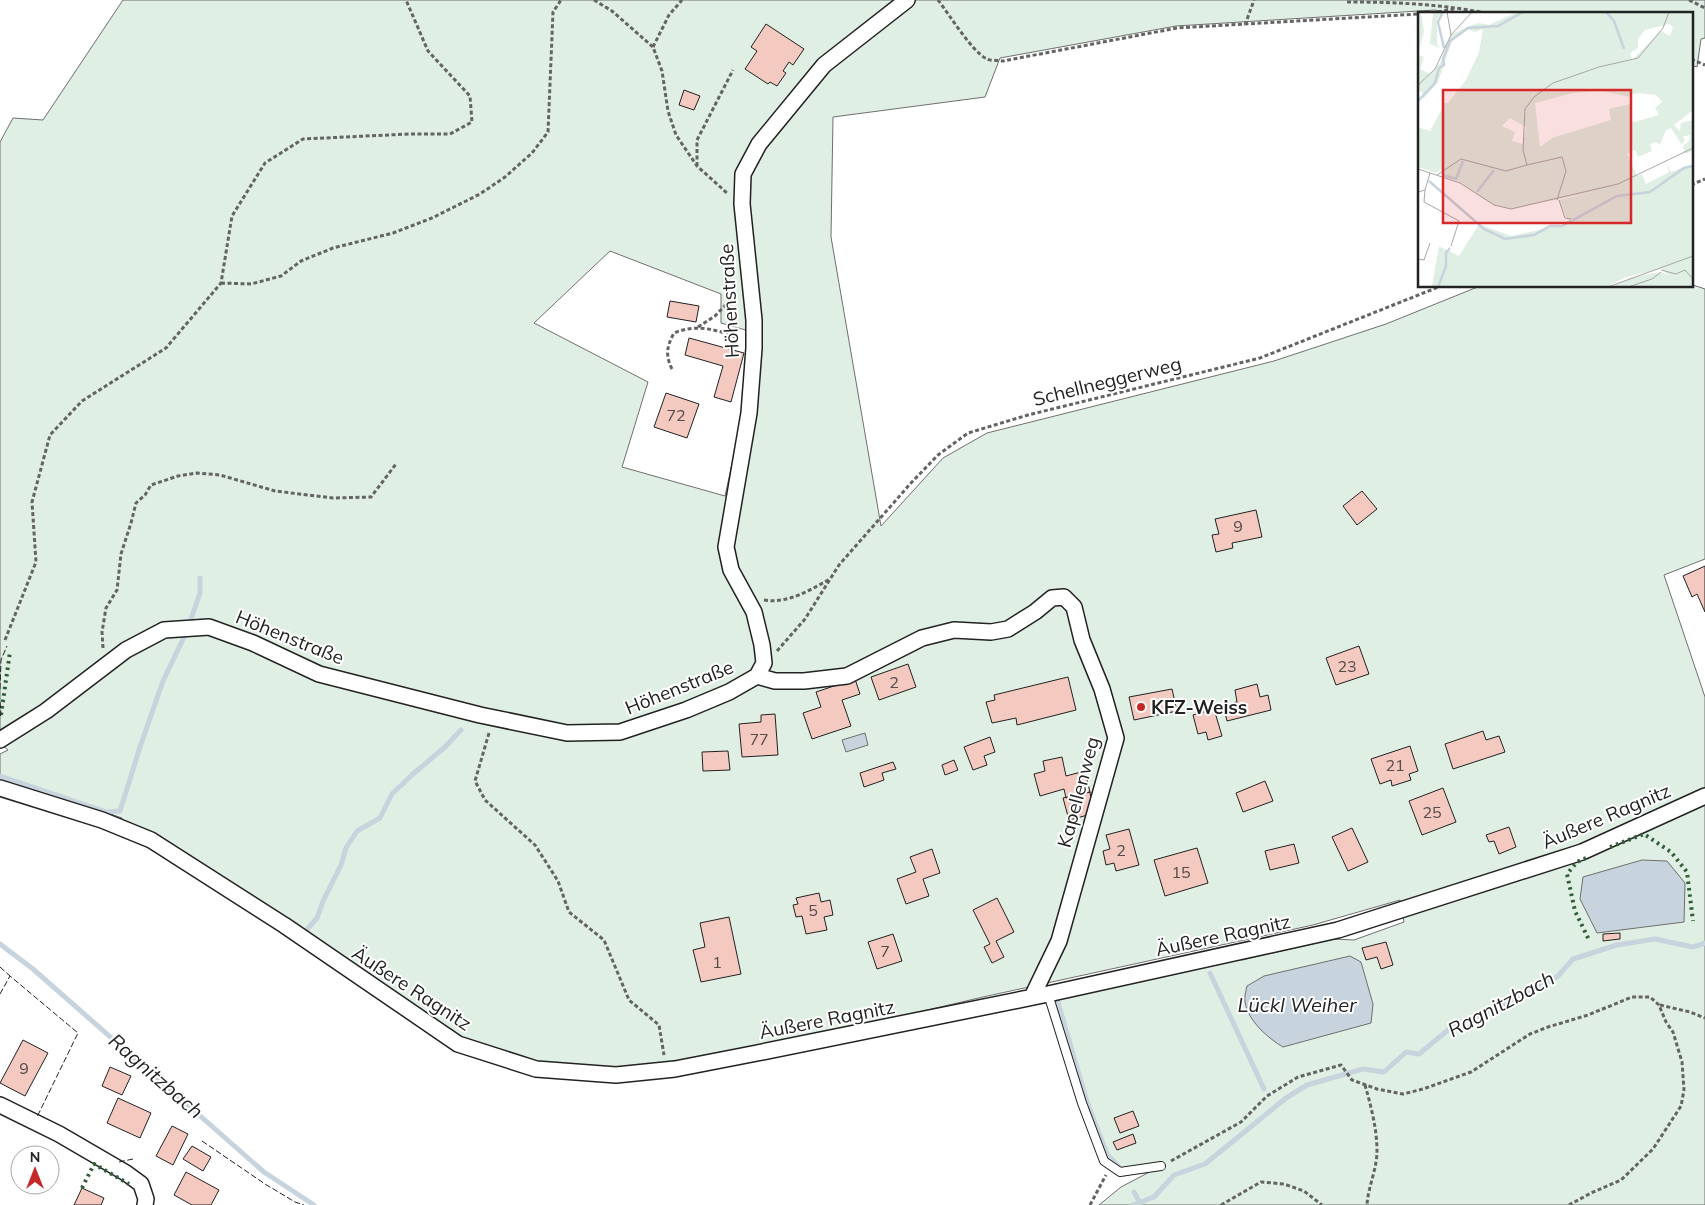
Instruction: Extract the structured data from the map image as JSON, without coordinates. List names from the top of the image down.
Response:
{
  "streets": {
    "street": ["Höhenstraße", "Kapellenweg", "Äußere Ragnitz"],
    "path": ["Schellneggerweg"]
  },
  "crossings": [
    ["Höhenstraße", "Schellneggerweg"],
    ["Höhenstraße", "Kapellenweg"],
    ["Schellneggerweg", "Kapellenweg"],
    ["Kapellenweg", "Äußere Ragnitz"]
  ],
  "water": ["Ragnitzbach", "Lückl Weiher"],
  "places": ["KFZ-Weiss"],
  "house_numbers": [
    "72",
    "9",
    "23",
    "2",
    "77",
    "21",
    "25",
    "2",
    "15",
    "5",
    "7",
    "1",
    "9"
  ],
  "north": "top"
}
